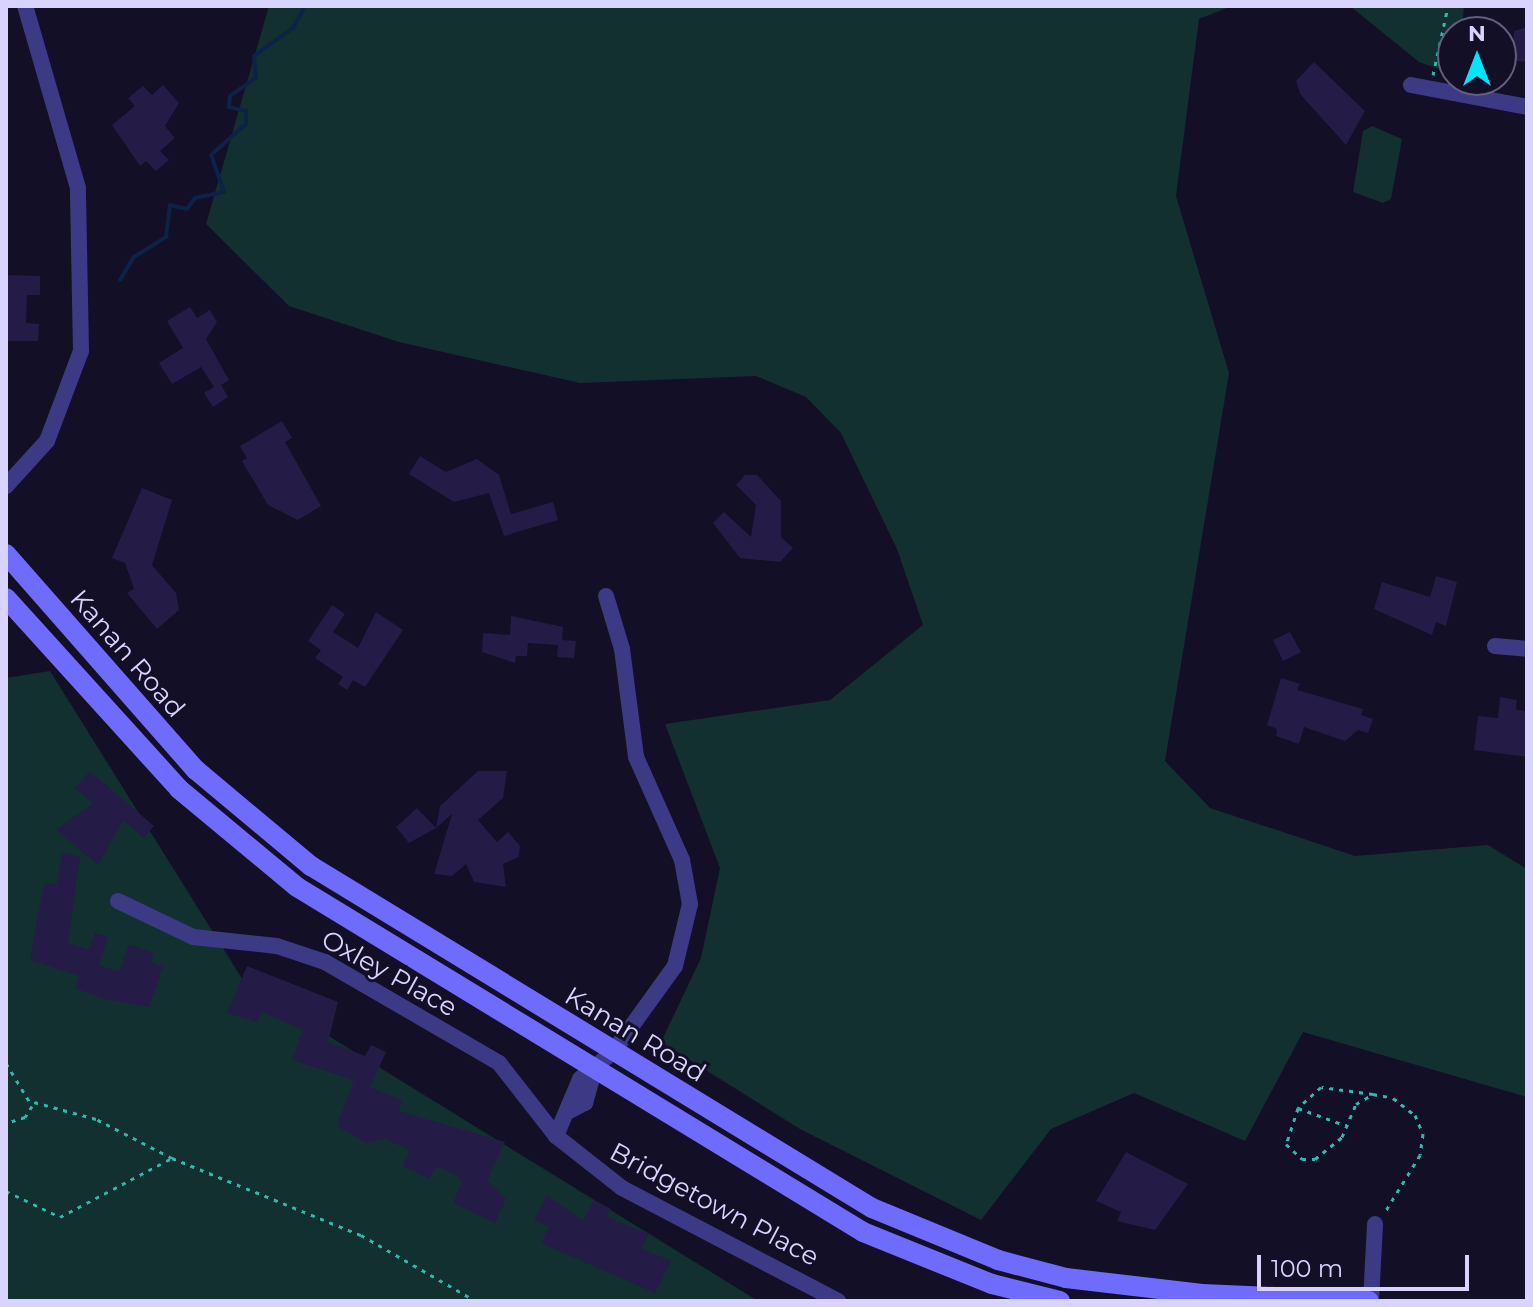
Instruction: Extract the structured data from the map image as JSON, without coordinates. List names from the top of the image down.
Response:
{
  "streets": {
    "main road": ["Kanan Road"],
    "street": ["Oxley Place", "Bridgetown Place"]
  },
  "crossings": [
    ["Oxley Place", "Bridgetown Place"]
  ],
  "scale_bar": "100 m",
  "north": "top"
}
